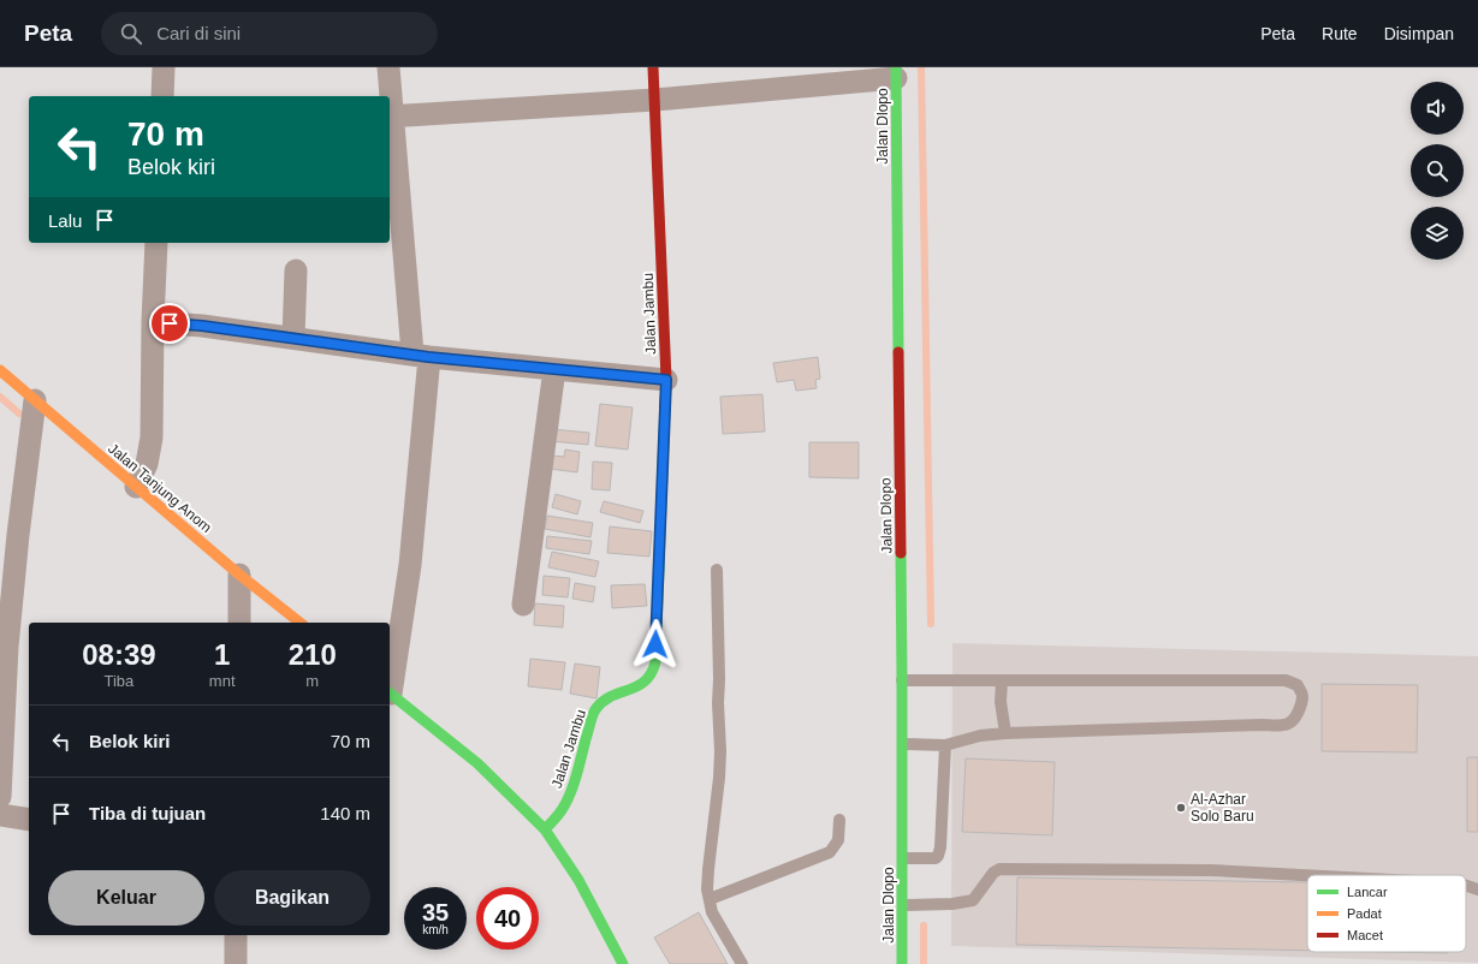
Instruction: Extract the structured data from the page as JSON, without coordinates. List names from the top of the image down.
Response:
{
  "streets": {
    "street": ["Jalan Dlopo", "Jalan Jambu", "Jalan Tanjung Anom"]
  },
  "places": ["Al-Azhar Solo Baru"],
  "legend": ["Lancar", "Padat", "Macet"],
  "page": {
    "header": "Peta",
    "search": "Cari di sini",
    "nav": ["Peta", "Rute", "Disimpan"],
    "turn": ["70 m", "Belok kiri"],
    "then": "Lalu",
    "eta": [
      "08:39",
      "Tiba",
      "1",
      "mnt",
      "210",
      "m"
    ],
    "list": [
      {
        "name": "Belok kiri",
        "value": "70 m"
      },
      {
        "name": "Tiba di tujuan",
        "value": "140 m"
      }
    ],
    "buttons": ["Keluar", "Bagikan"],
    "speed": "35 km/h",
    "limit": "40"
  }
}
